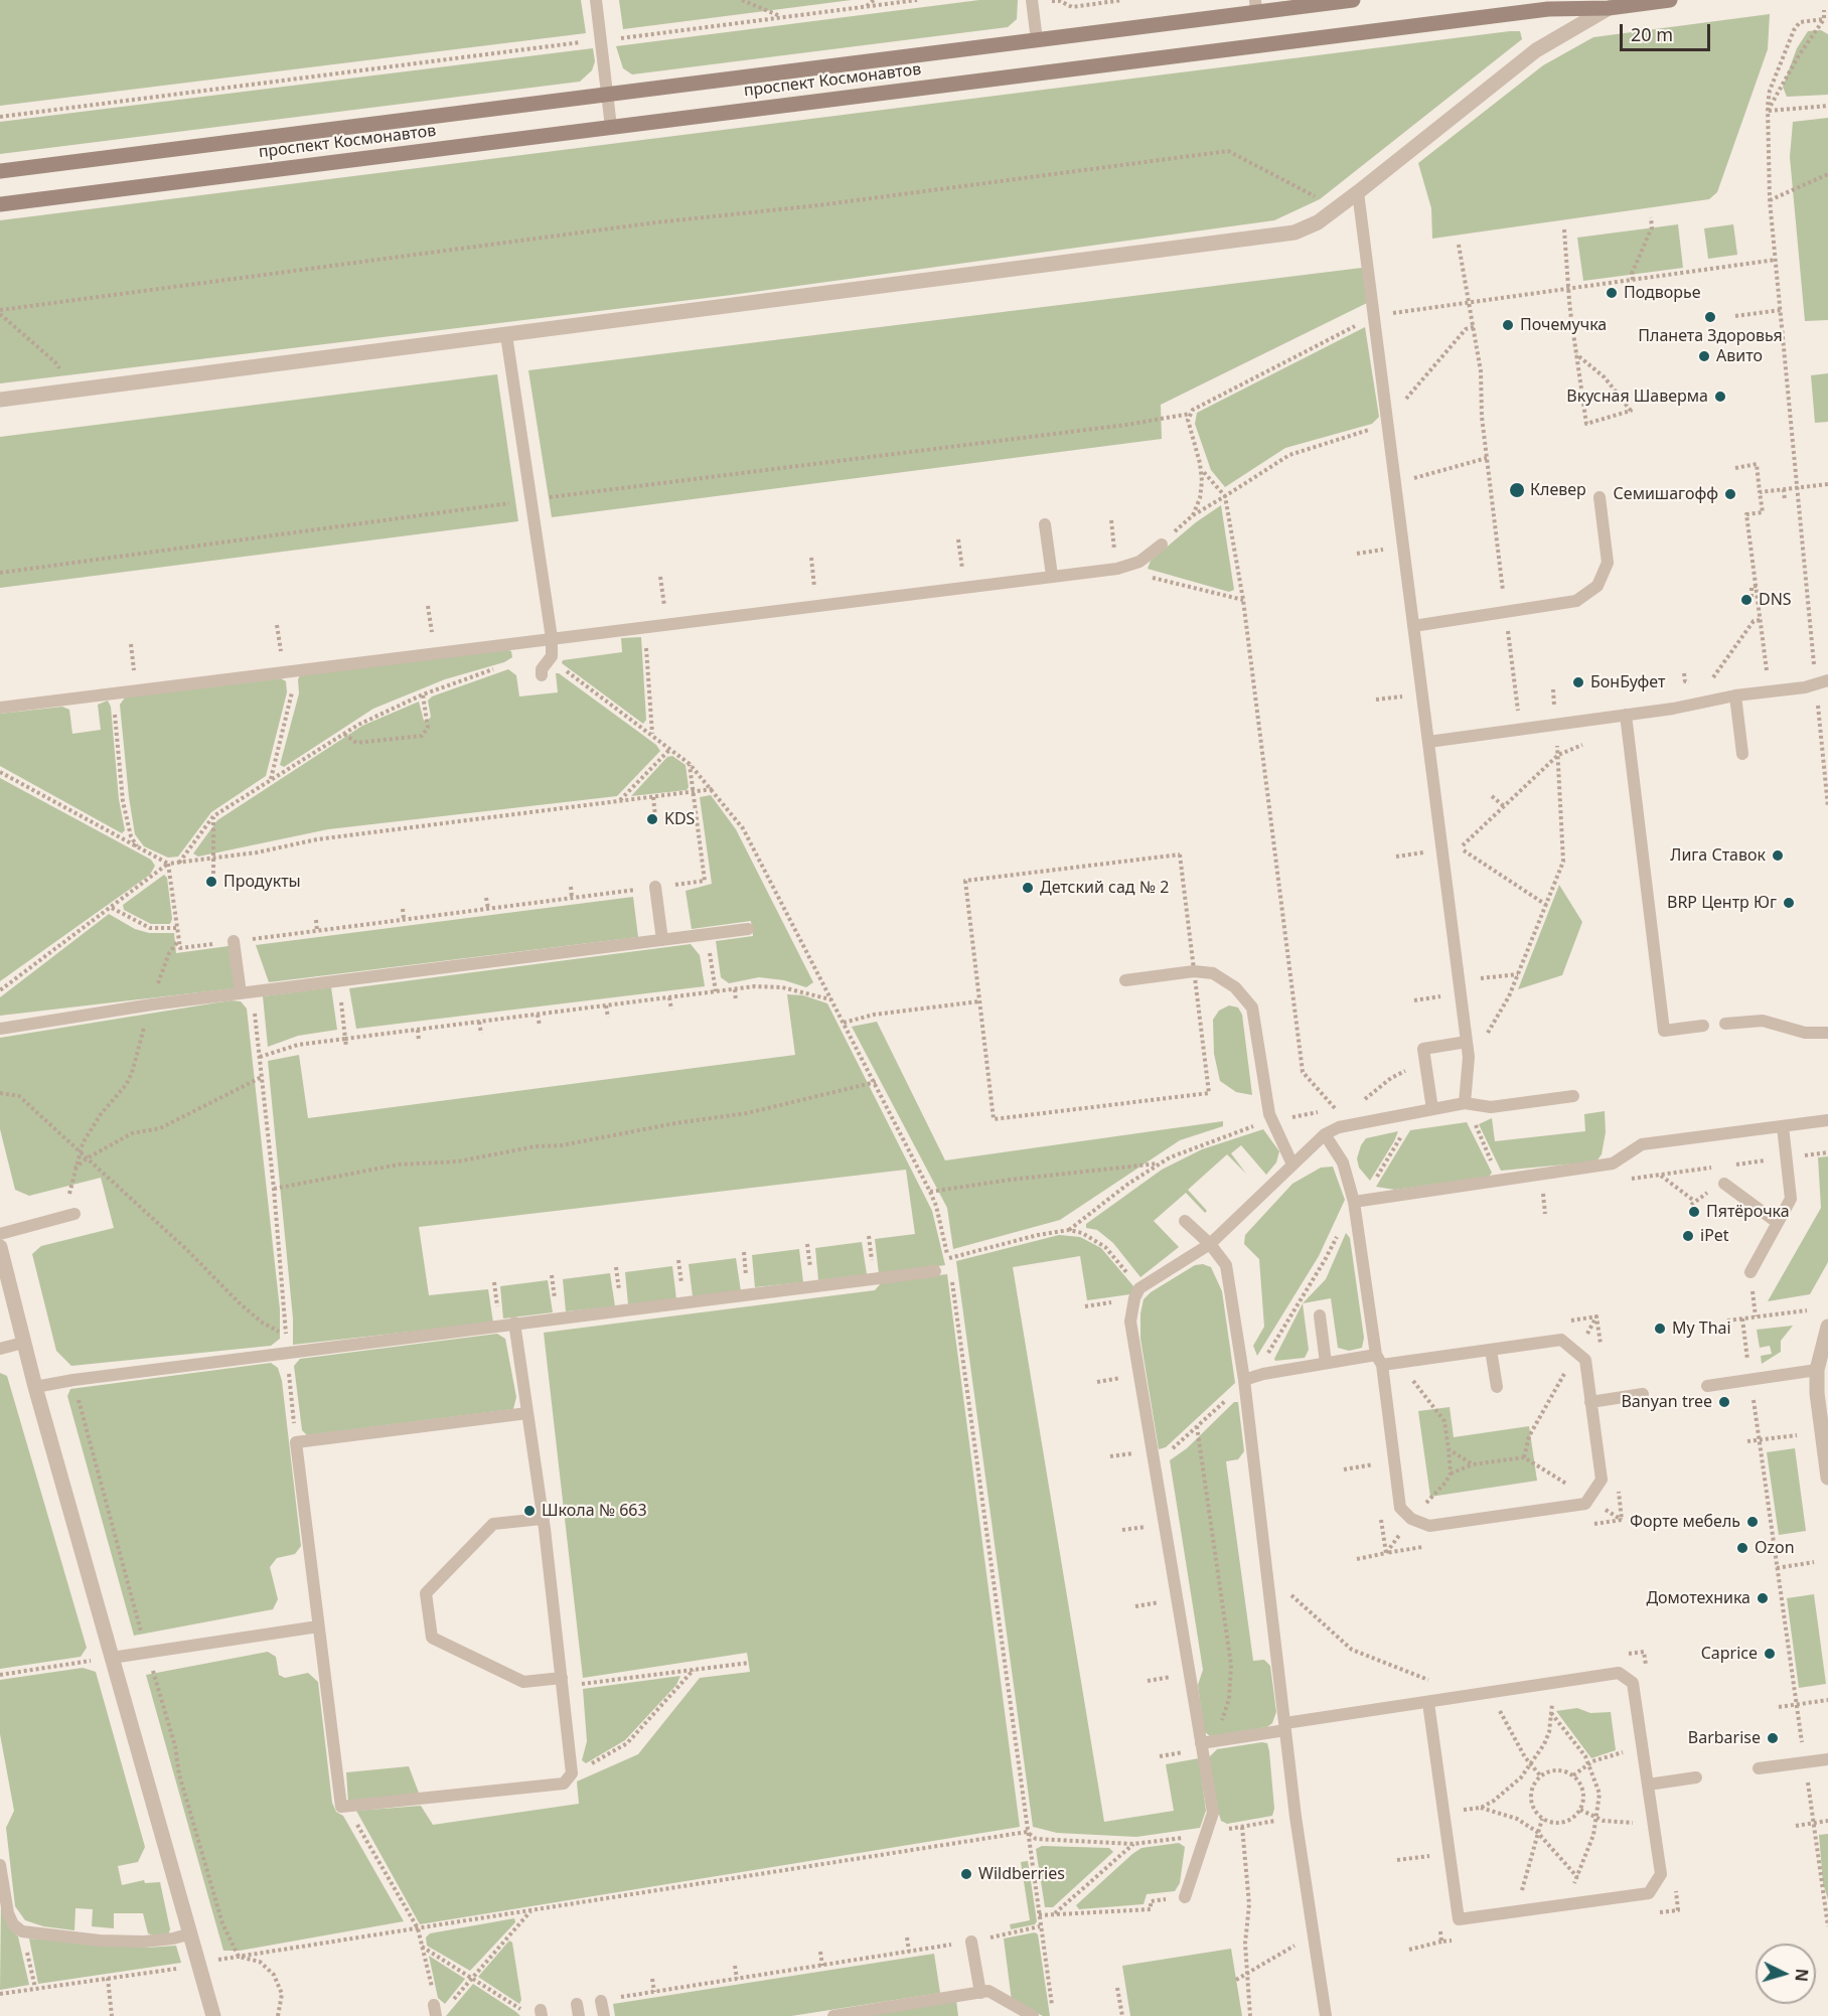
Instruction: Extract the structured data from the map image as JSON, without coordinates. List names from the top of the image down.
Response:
{
  "streets": {
    "street": ["проспект Космонавтов"]
  },
  "places": [
    "Подворье",
    "Планета Здоровья",
    "Почемучка",
    "Авито",
    "Вкусная Шаверма",
    "Клевер",
    "Семишагофф",
    "DNS",
    "БонБуфет",
    "KDS",
    "Лига Ставок",
    "Продукты",
    "Детский сад № 2",
    "BRP Центр Юг",
    "Пятёрочка",
    "iРet",
    "My Thai",
    "Banyan tree",
    "Школа № 663",
    "Форте мебель",
    "Ozon",
    "Домотехника",
    "Caprice",
    "Barbarise",
    "Wildberries"
  ],
  "scale_bar": "20 m",
  "north": "right"
}
